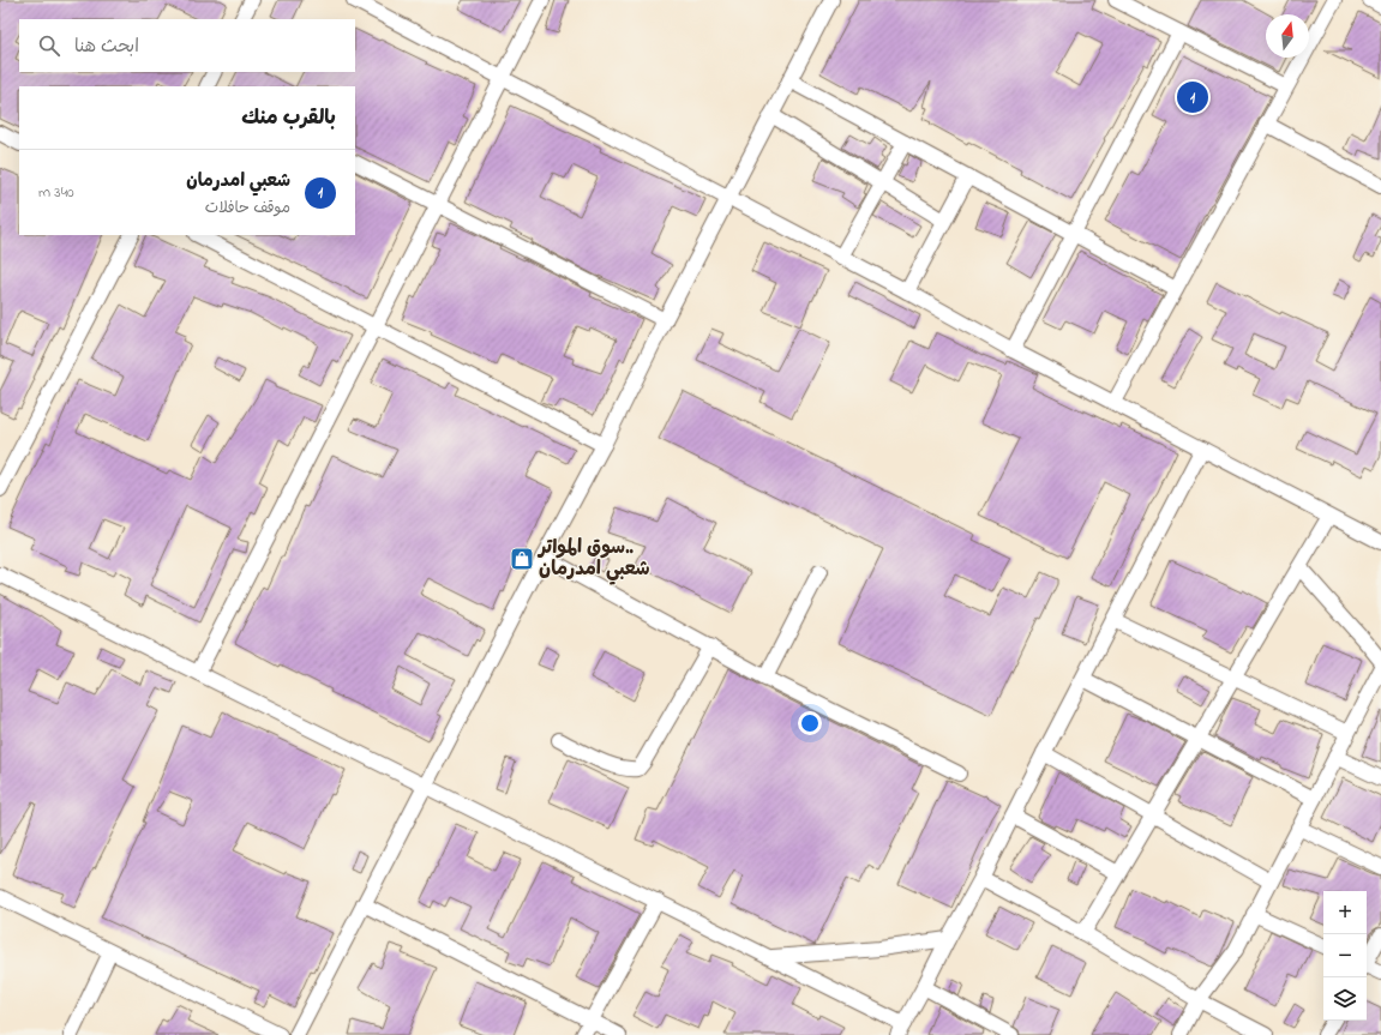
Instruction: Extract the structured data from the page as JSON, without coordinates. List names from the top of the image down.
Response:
{
  "places": {
    "shop": ["سوق المواتر.. شعبي امدرمان"]
  },
  "north": "top",
  "page": {
    "search": "ابحث هنا",
    "pins": "1",
    "heading": "بالقرب منك",
    "list": [
      {
        "mark": "1",
        "name": "شعبي امدرمان",
        "note": "موقف حافلات",
        "value": "340 m"
      }
    ],
    "map_buttons": ["+", "−"]
  }
}
